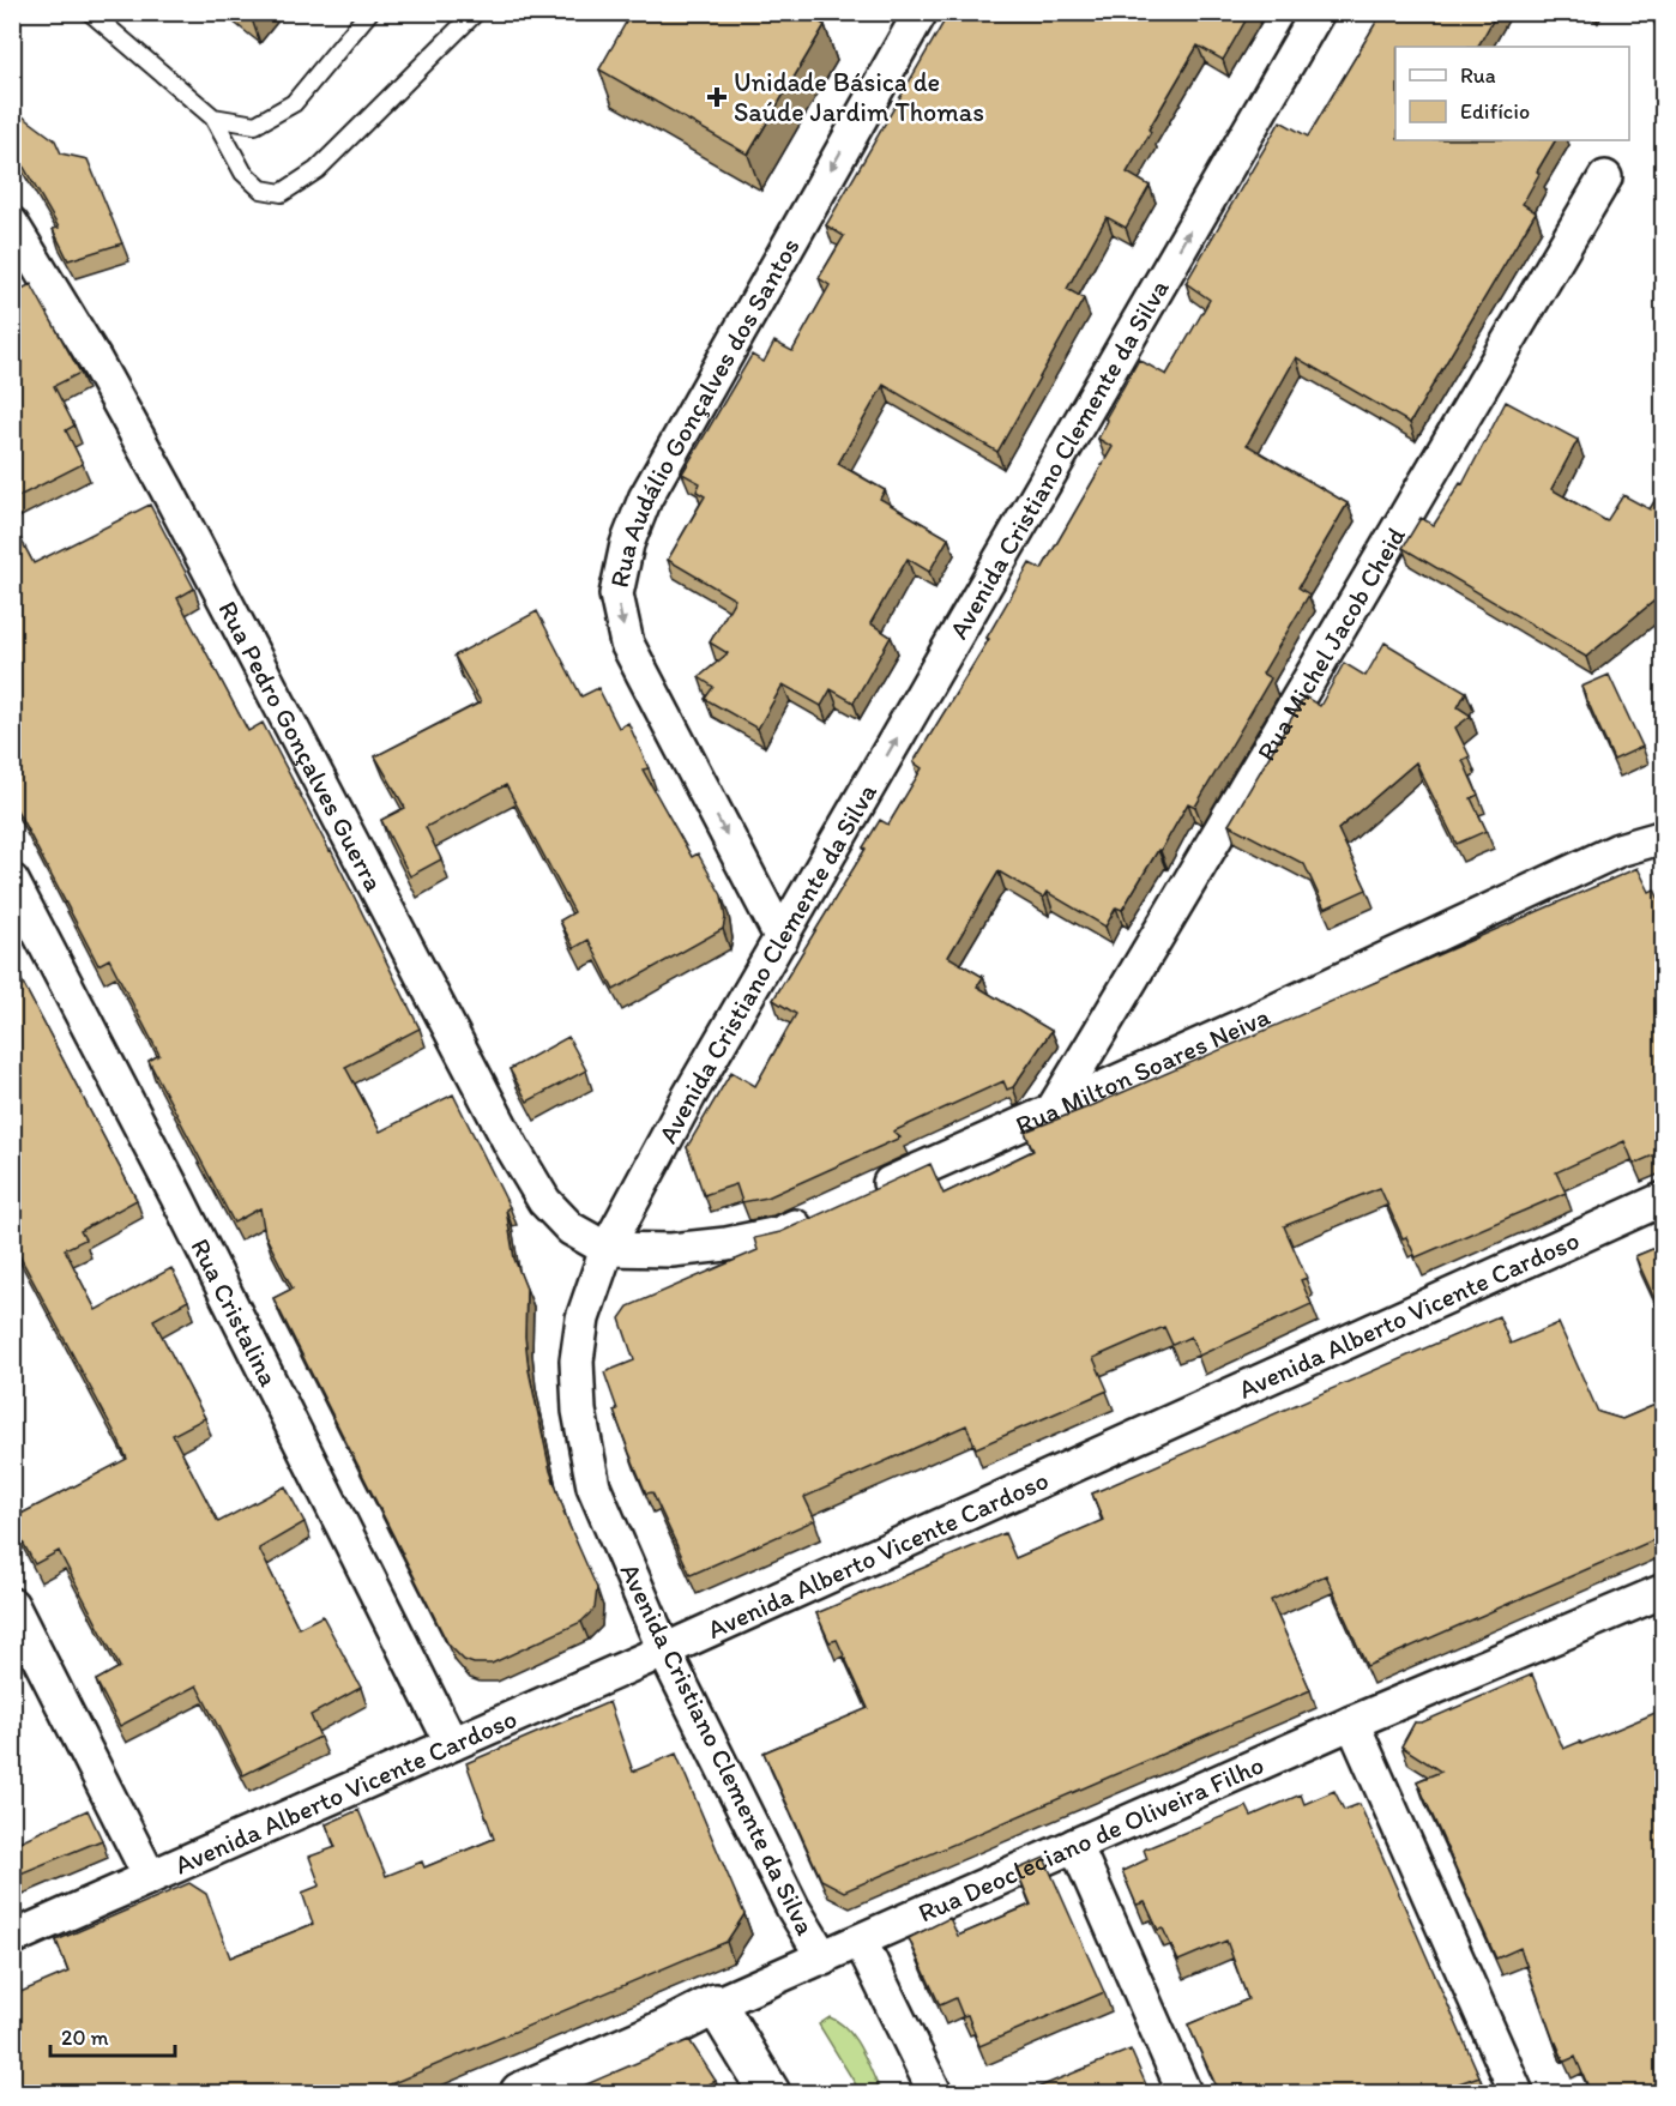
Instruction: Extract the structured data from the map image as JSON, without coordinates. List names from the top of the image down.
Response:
{
  "streets": {
    "street": [
      "Rua Audálio Gonçalves dos Santos",
      "Avenida Cristiano Clemente da Silva",
      "Rua Michel Jacob Cheid",
      "Rua Pedro Gonçalves Guerra",
      "Rua Milton Soares Neiva",
      "Rua Cristalina",
      "Avenida Alberto Vicente Cardoso",
      "Rua Deocleciano de Oliveira Filho"
    ]
  },
  "crossings": [
    ["Rua Audálio Gonçalves dos Santos", "Avenida Cristiano Clemente da Silva"],
    ["Avenida Cristiano Clemente da Silva", "Rua Pedro Gonçalves Guerra"],
    ["Avenida Cristiano Clemente da Silva", "Avenida Alberto Vicente Cardoso"],
    ["Avenida Cristiano Clemente da Silva", "Rua Deocleciano de Oliveira Filho"],
    ["Rua Michel Jacob Cheid", "Rua Milton Soares Neiva"],
    ["Rua Cristalina", "Avenida Alberto Vicente Cardoso"]
  ],
  "one_way": ["Rua Audálio Gonçalves dos Santos", "Avenida Cristiano Clemente da Silva"],
  "places": {
    "health": ["Unidade Básica de Saúde Jardim Thomas"]
  },
  "legend": ["Rua", "Edifício"],
  "scale_bar": "20 m"
}
